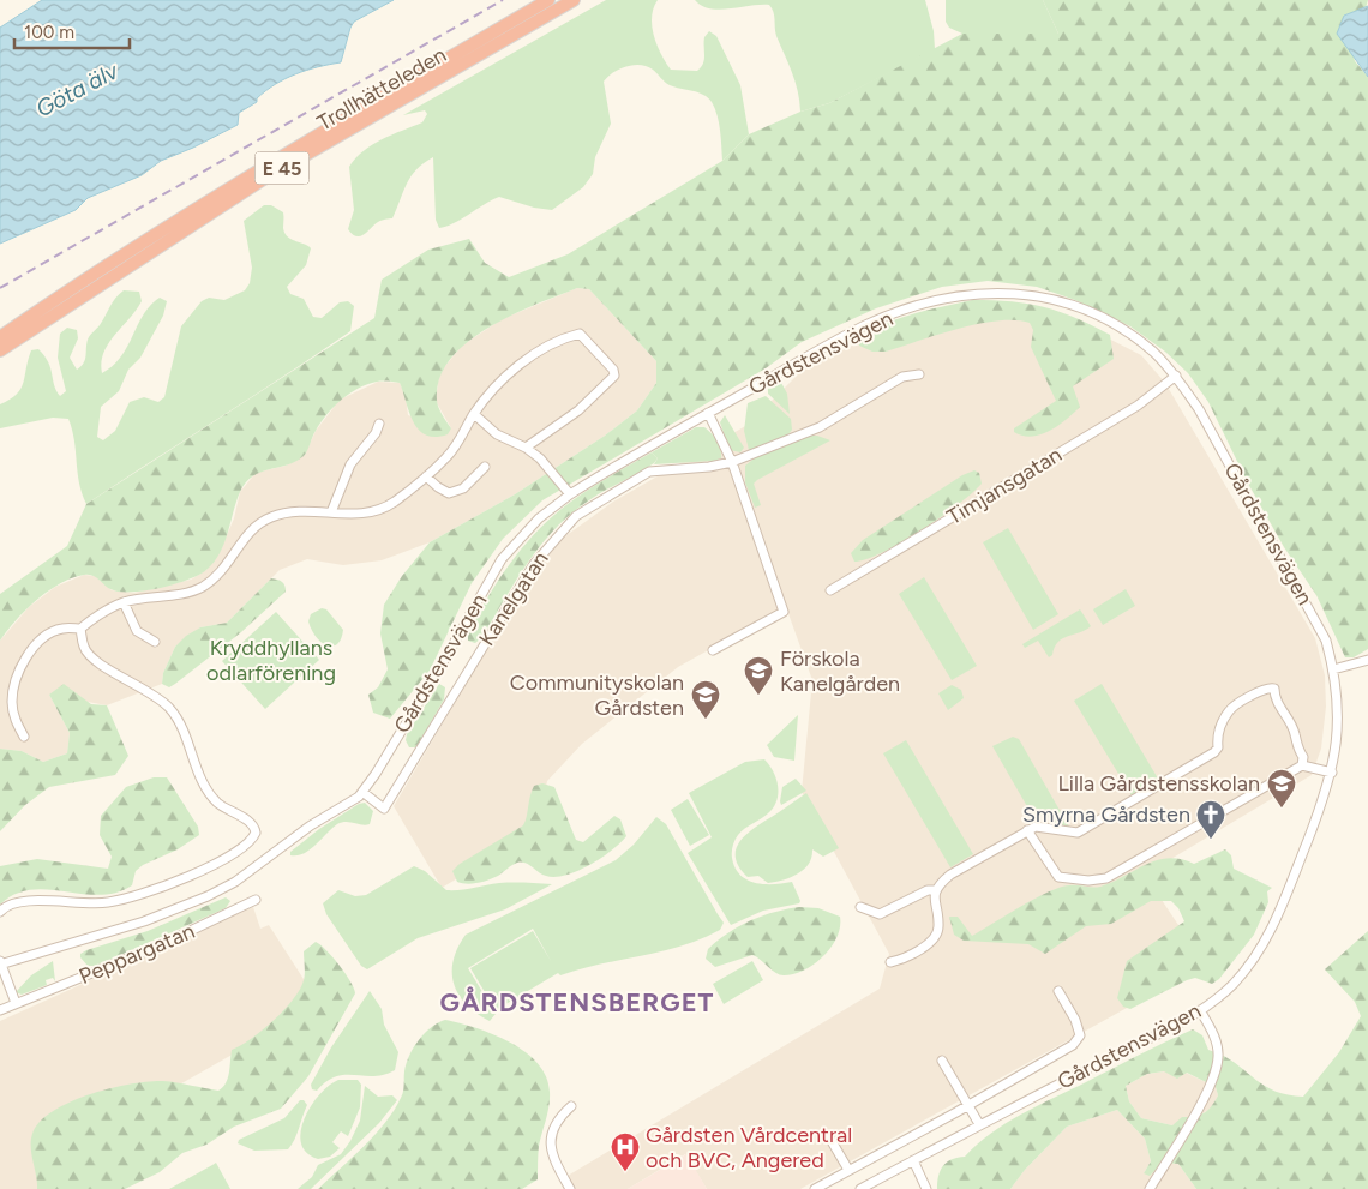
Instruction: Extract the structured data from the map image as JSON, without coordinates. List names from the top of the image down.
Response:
{
  "streets": {
    "highway": ["Trollhätteleden", "E 45"],
    "street": [
      "Gårdstensvägen",
      "Timjansgatan",
      "Kanelgatan",
      "Peppargatan"
    ]
  },
  "crossings": [
    ["Gårdstensvägen", "Timjansgatan"],
    ["Gårdstensvägen", "Kanelgatan"]
  ],
  "districts": ["GÅRDSTENSBERGET"],
  "water": ["Göta älv"],
  "parks": ["Kryddhyllans odlarförening"],
  "places": {
    "school or university": ["Förskola Kanelgården", "Communityskolan Gårdsten", "Lilla Gårdstensskolan"],
    "church": ["Smyrna Gårdsten"],
    "hospital": ["Gårdsten Vårdcentral och BVC, Angered"]
  },
  "scale_bar": "100 m"
}
